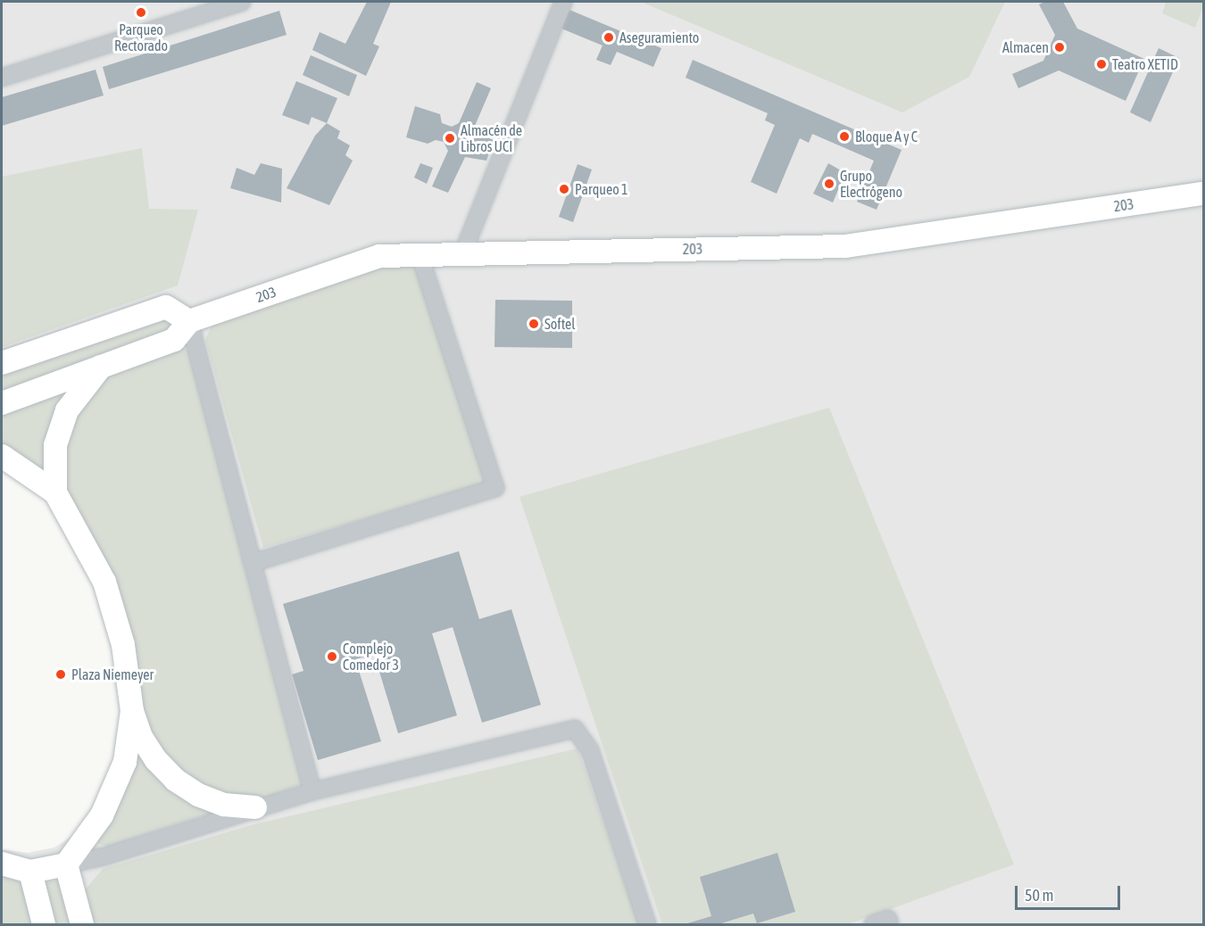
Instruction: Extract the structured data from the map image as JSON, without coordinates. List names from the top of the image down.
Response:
{
  "streets": {
    "street": ["203"]
  },
  "places": [
    "Parqueo Rectorado",
    "Aseguramiento",
    "Almacen",
    "Teatro XETID",
    "Bloque A y C",
    "Almacén de Libros UCI",
    "Grupo Electrógeno",
    "Parqueo 1",
    "Softel",
    "Complejo Comedor 3",
    "Plaza Niemeyer"
  ],
  "scale_bar": "50 m"
}
